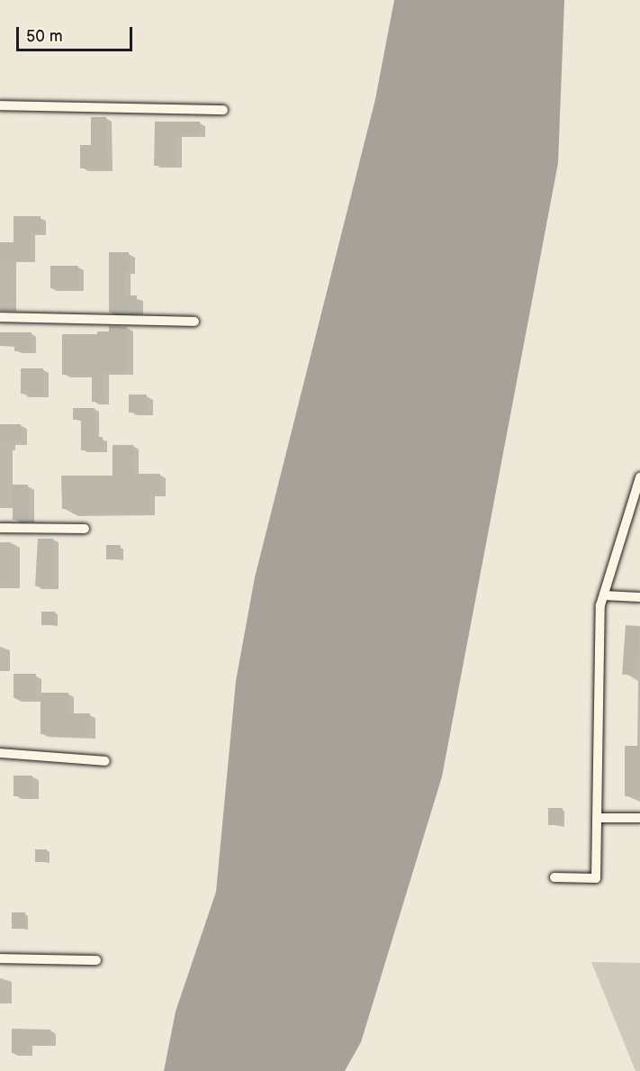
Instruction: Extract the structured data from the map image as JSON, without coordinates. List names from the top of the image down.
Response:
{
  "scale_bar": "50 m"
}
